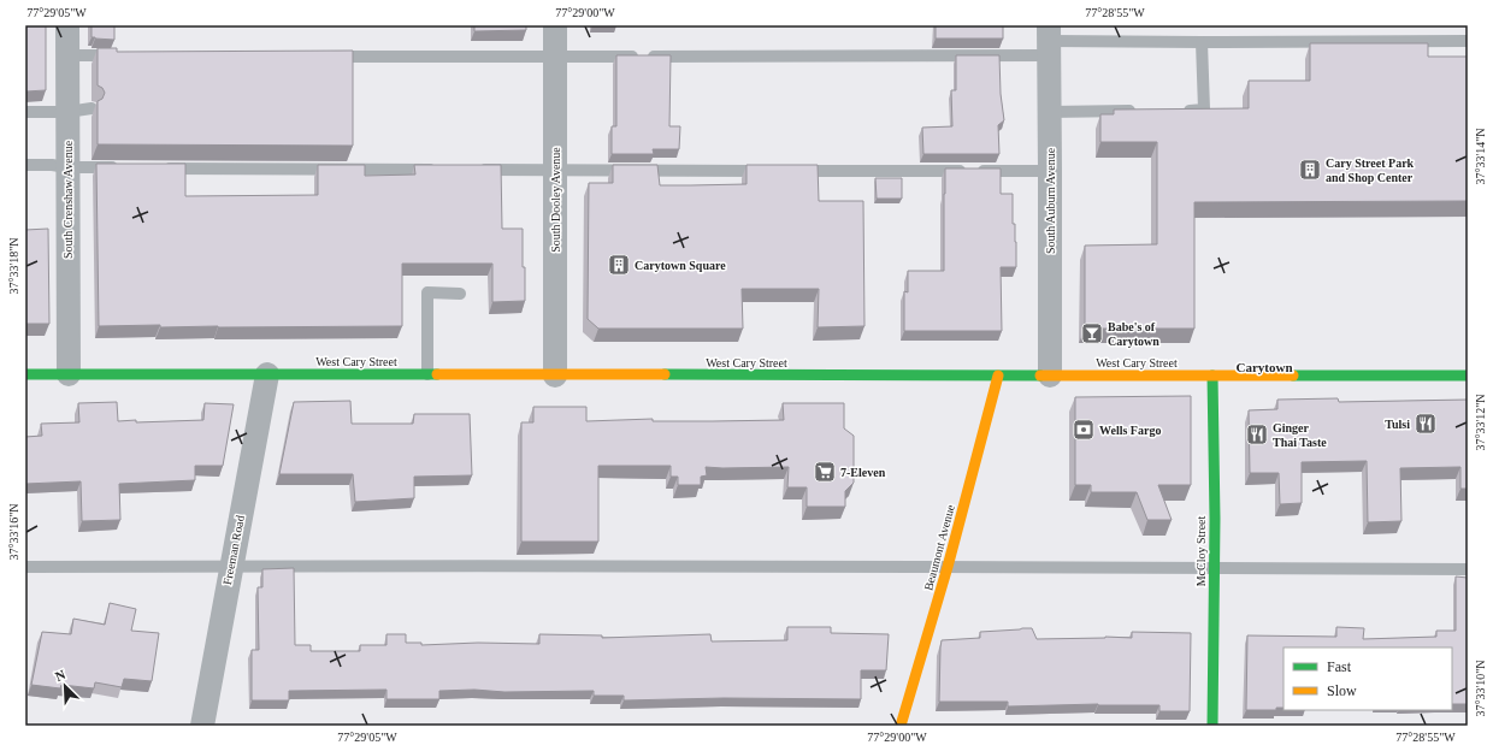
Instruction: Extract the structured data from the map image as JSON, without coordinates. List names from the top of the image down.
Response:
{
  "streets": {
    "main road": ["West Cary Street", "Beaumont Avenue", "McCloy Street"],
    "street": [
      "South Crenshaw Avenue",
      "South Dooley Avenue",
      "South Auburn Avenue",
      "Freeman Road"
    ]
  },
  "crossings": [
    ["South Crenshaw Avenue", "West Cary Street"],
    ["South Dooley Avenue", "West Cary Street"],
    ["South Auburn Avenue", "West Cary Street"],
    ["West Cary Street", "Beaumont Avenue"],
    ["West Cary Street", "Freeman Road"],
    ["West Cary Street", "McCloy Street"]
  ],
  "districts": ["Carytown"],
  "places": {
    "building": ["Cary Street Park and Shop Center", "Carytown Square"],
    "bar": ["Babe's of Carytown"],
    "restaurant": ["Tulsi", "Ginger Thai Taste"],
    "bank": ["Wells Fargo"],
    "supermarket": ["7-Eleven"]
  },
  "legend": ["Fast", "Slow"],
  "north": "top left",
  "coordinates": [
    "77°29'05\"W",
    "77°29'00\"W",
    "77°28'55\"W",
    "37°33'14\"N",
    "37°33'18\"N",
    "37°33'12\"N",
    "37°33'16\"N",
    "37°33'10\"N"
  ]
}
